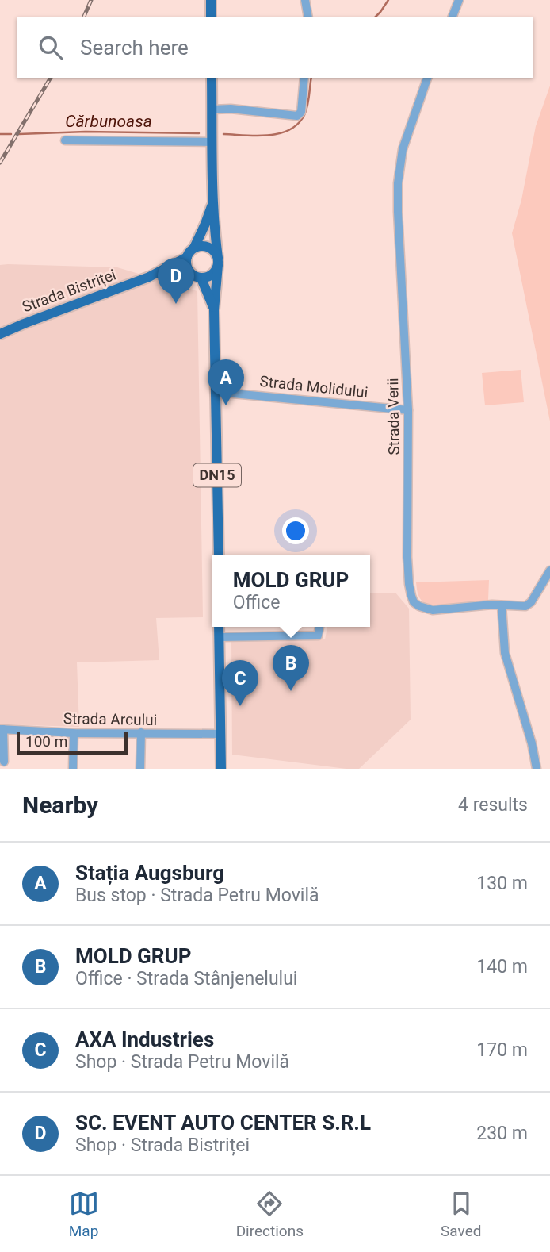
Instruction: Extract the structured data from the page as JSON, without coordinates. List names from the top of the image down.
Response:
{
  "streets": {
    "main road": ["Strada Bistriței", "DN15"],
    "street": ["Strada Molidului", "Strada Verii", "Strada Arcului"]
  },
  "crossings": [
    ["Strada Bistriței", "DN15"],
    ["Strada Molidului", "Strada Verii"],
    ["Strada Molidului", "DN15"]
  ],
  "water": ["Cărbunoasa"],
  "scale_bar": "100 m",
  "page": {
    "search": "Search here",
    "pins": [
      "D",
      "A",
      "B",
      "C"
    ],
    "popup": ["MOLD GRUP", "Office"],
    "scale": "100 m",
    "heading": ["Nearby", "4 results"],
    "list": [
      {
        "mark": "A",
        "name": "Stația Augsburg",
        "note": "Bus stop · Strada Petru Movilă",
        "value": "130 m"
      },
      {
        "mark": "B",
        "name": "MOLD GRUP",
        "note": "Office · Strada Stânjenelului",
        "value": "140 m"
      },
      {
        "mark": "C",
        "name": "AXA Industries",
        "note": "Shop · Strada Petru Movilă",
        "value": "170 m"
      },
      {
        "mark": "D",
        "name": "SC. EVENT AUTO CENTER S.R.L",
        "note": "Shop · Strada Bistriței",
        "value": "230 m"
      }
    ],
    "nav": ["Map", "Directions", "Saved"]
  }
}
